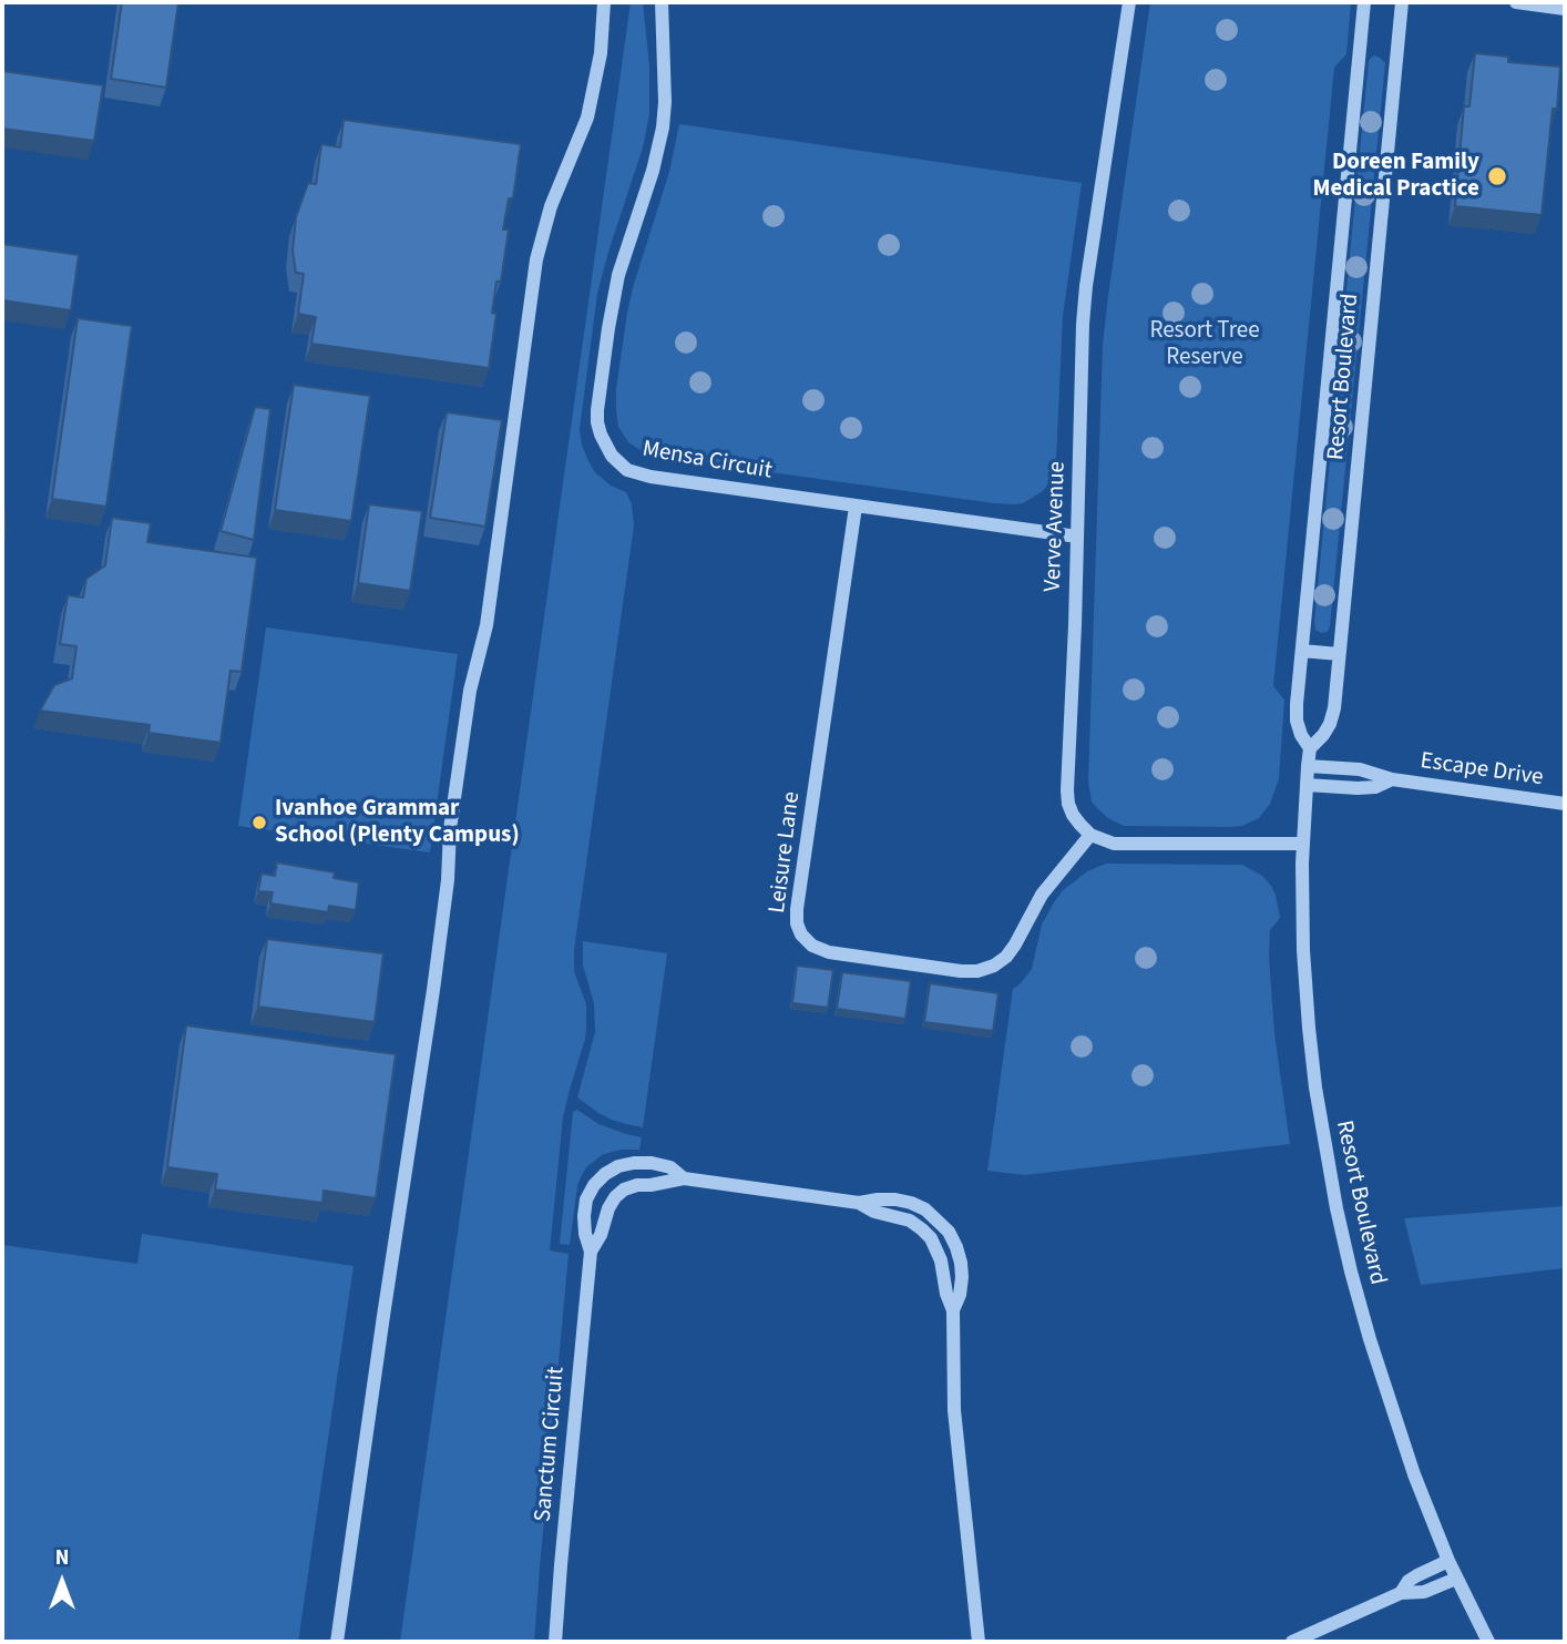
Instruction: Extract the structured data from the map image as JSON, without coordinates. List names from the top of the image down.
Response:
{
  "streets": {
    "street": [
      "Resort Boulevard",
      "Mensa Circuit",
      "Verve Avenue",
      "Escape Drive",
      "Leisure Lane",
      "Sanctum Circuit"
    ]
  },
  "crossings": [
    ["Mensa Circuit", "Verve Avenue"],
    ["Mensa Circuit", "Leisure Lane"],
    ["Verve Avenue", "Leisure Lane"]
  ],
  "parks": ["Resort Tree Reserve"],
  "places": ["Doreen Family Medical Practice", "Ivanhoe Grammar School (Plenty Campus)"],
  "north": "top"
}
